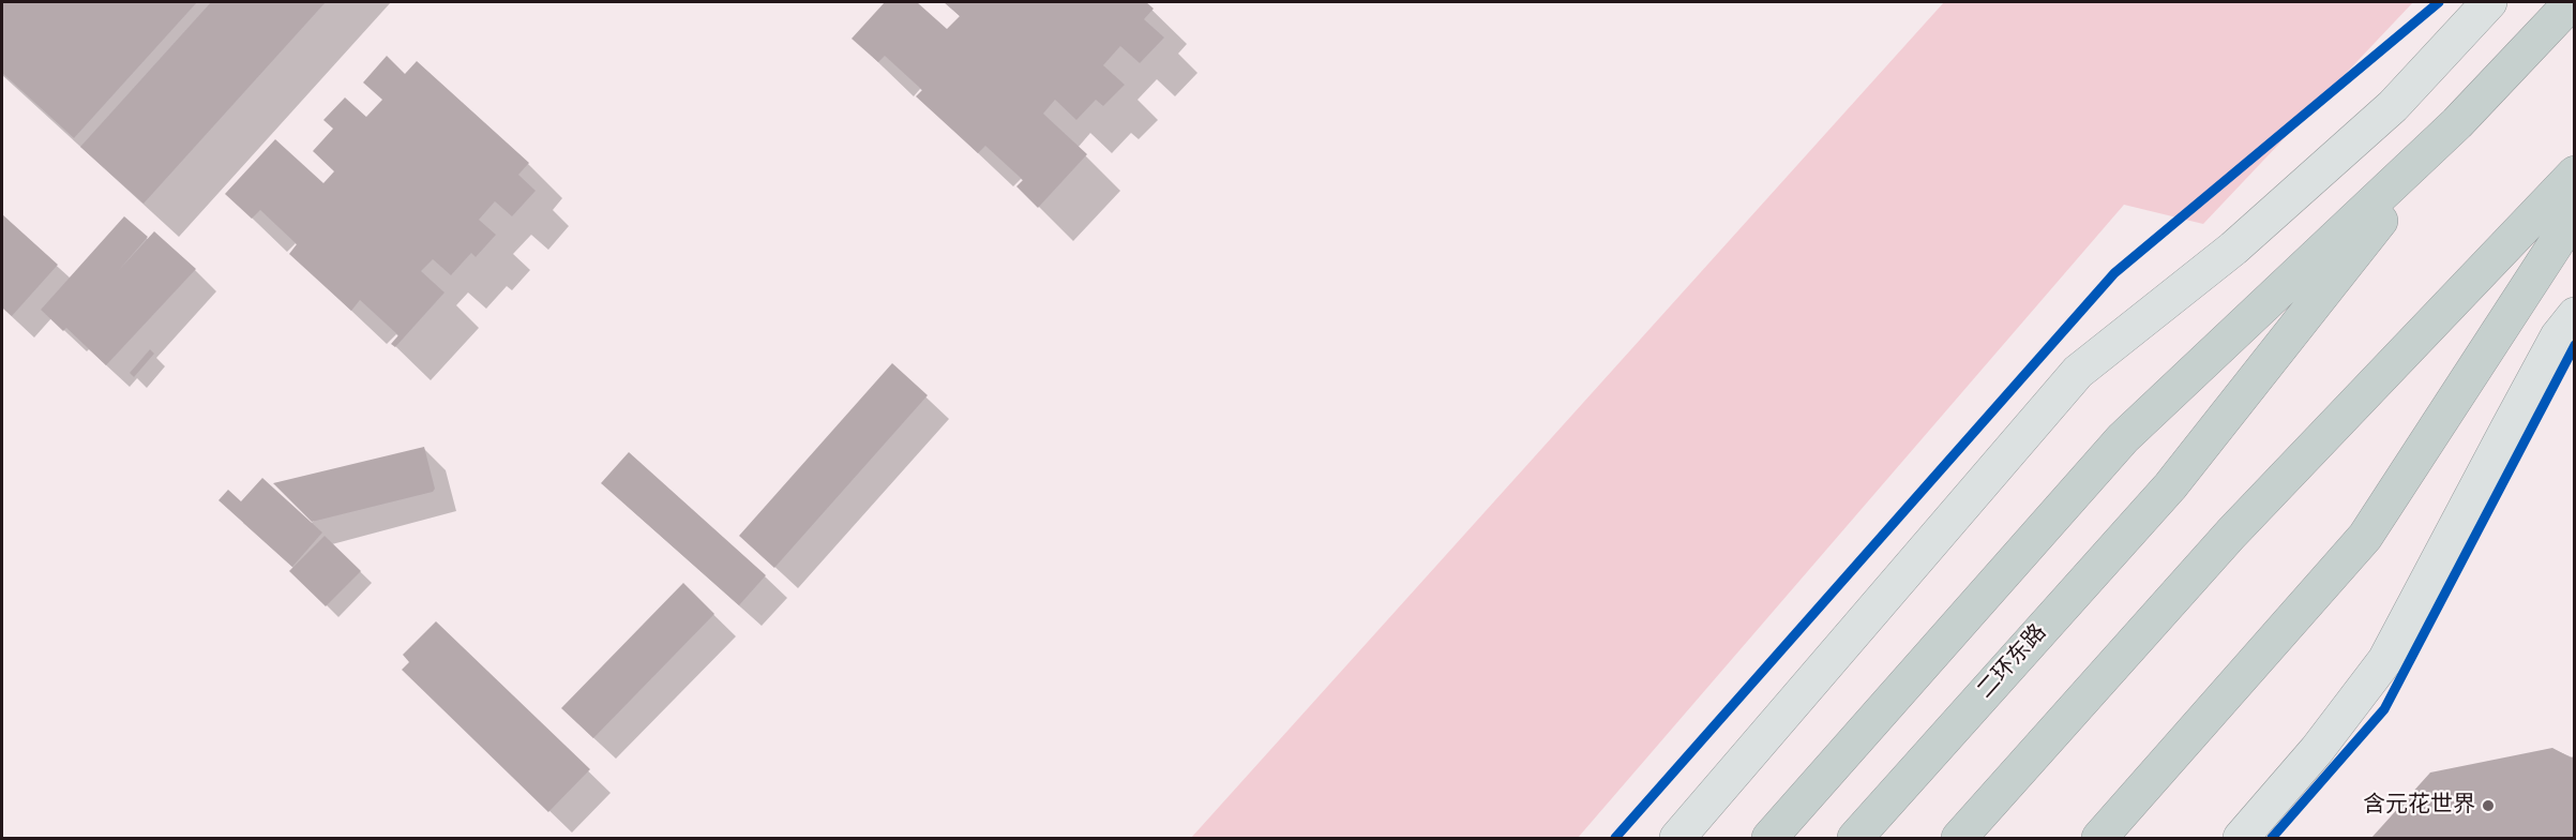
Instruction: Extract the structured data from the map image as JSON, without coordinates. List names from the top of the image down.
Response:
{
  "streets": {
    "highway": ["二环东路"]
  },
  "places": ["含元花世界"]
}
